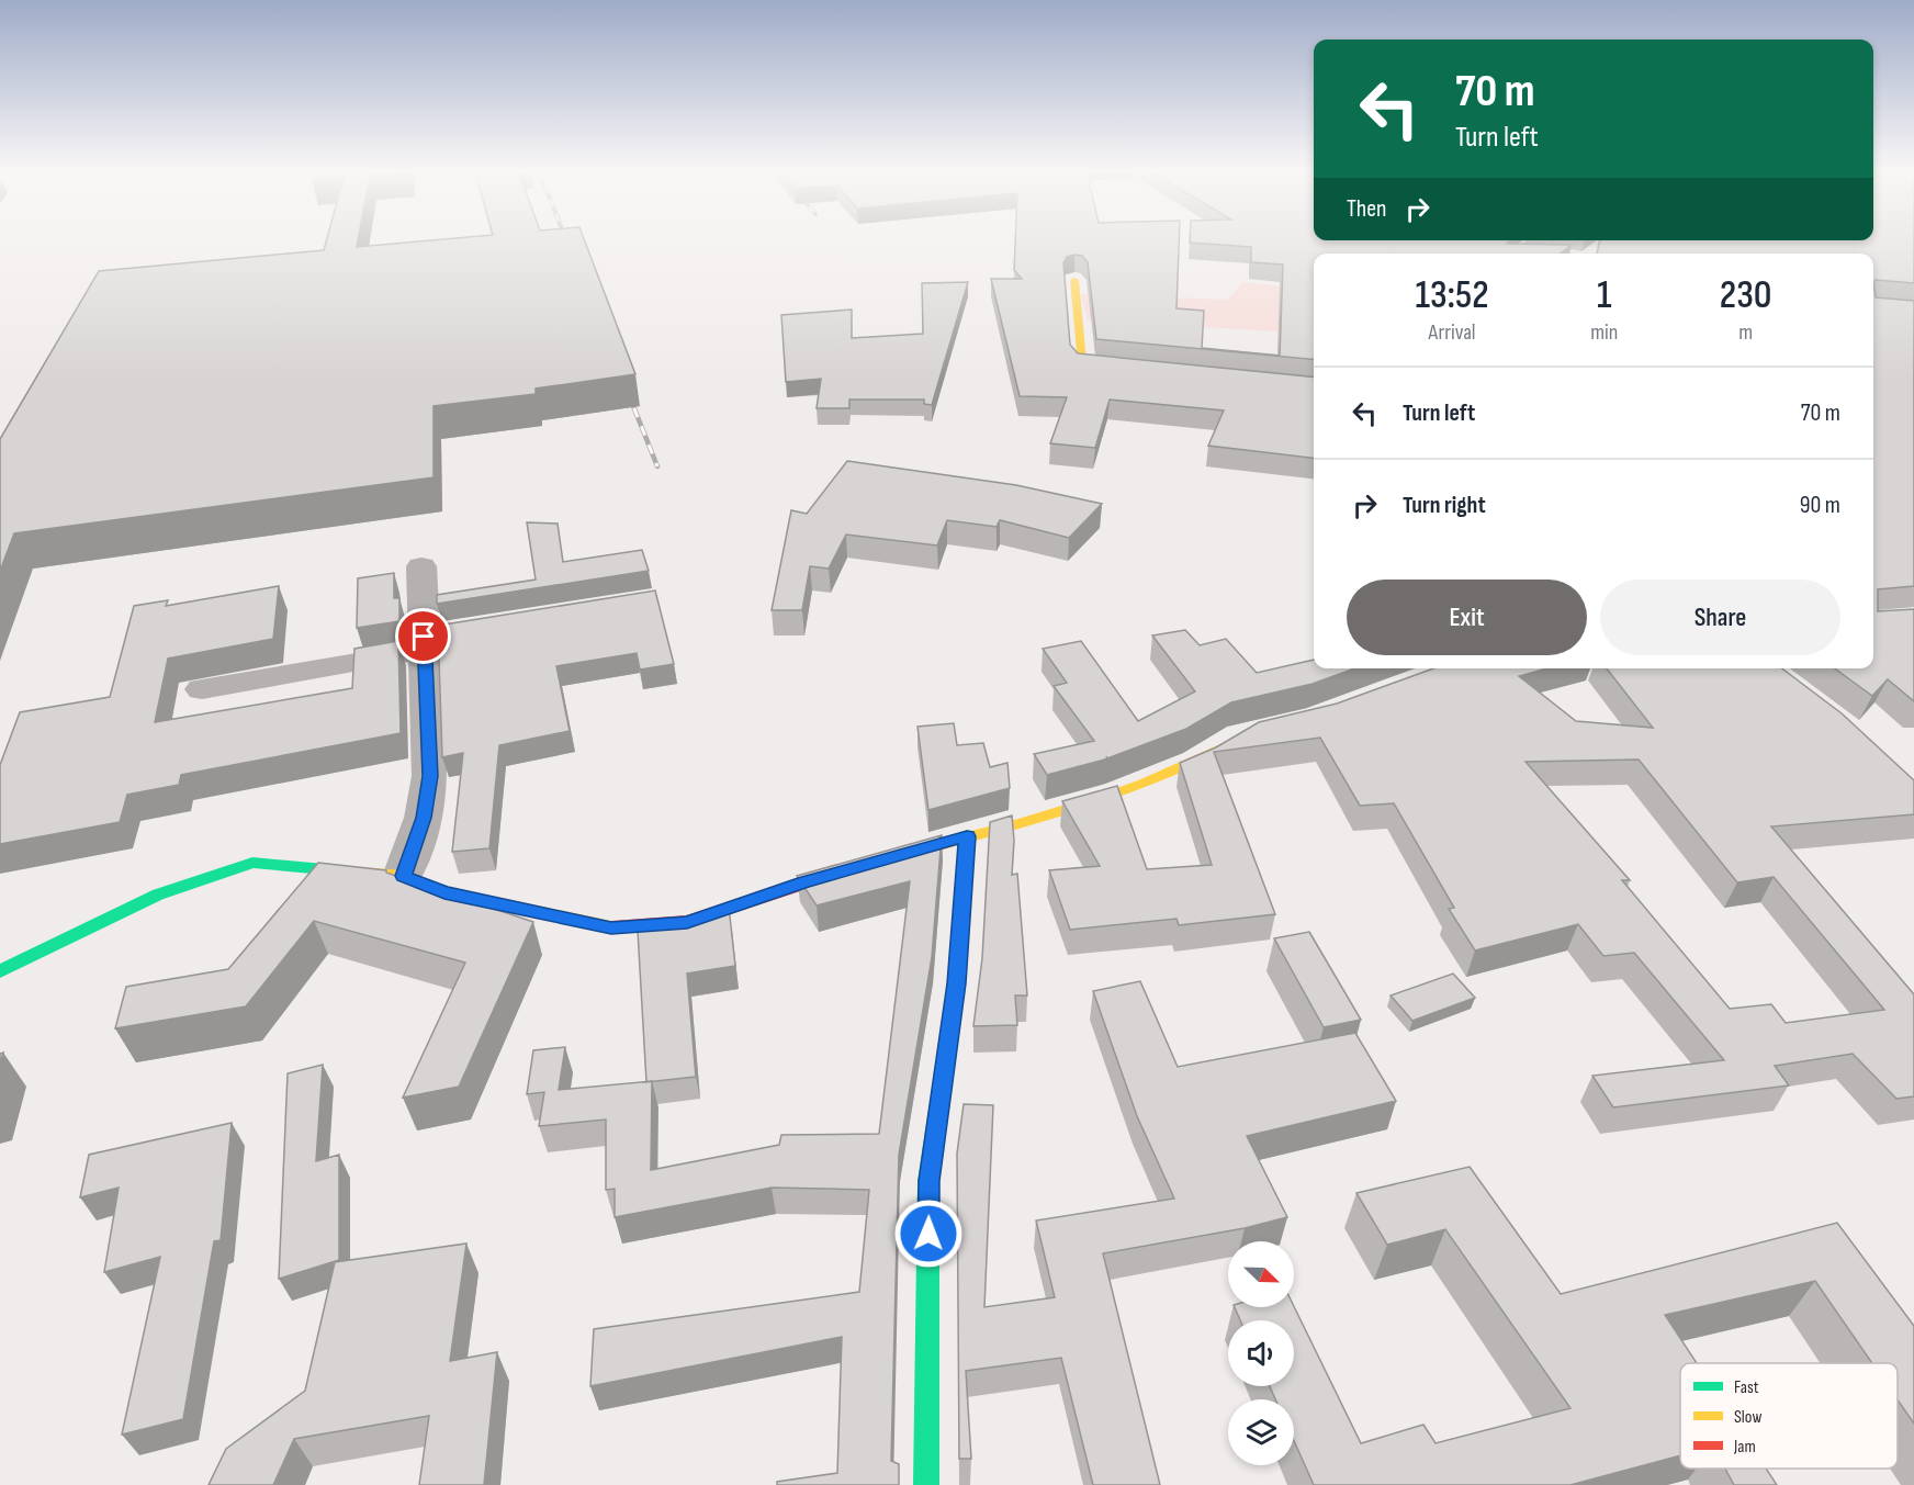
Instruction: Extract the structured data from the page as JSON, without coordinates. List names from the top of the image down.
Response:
{
  "legend": ["Fast", "Slow", "Jam"],
  "north": "bottom right",
  "page": {
    "turn": ["70 m", "Turn left"],
    "then": "Then",
    "eta": [
      "13:52",
      "Arrival",
      "1",
      "min",
      "230",
      "m"
    ],
    "list": [
      {
        "name": "Turn left",
        "value": "70 m"
      },
      {
        "name": "Turn right",
        "value": "90 m"
      }
    ],
    "buttons": ["Exit", "Share"]
  }
}
